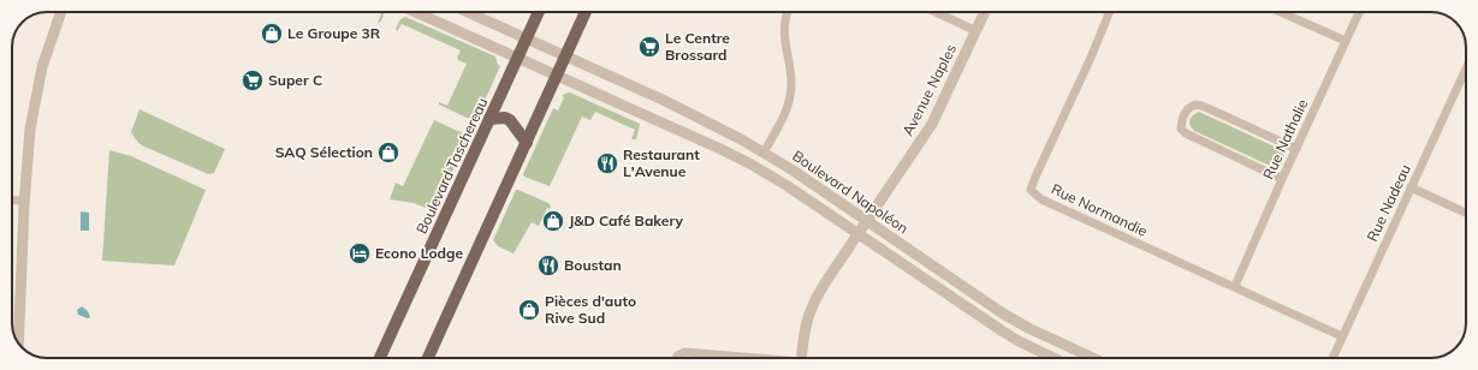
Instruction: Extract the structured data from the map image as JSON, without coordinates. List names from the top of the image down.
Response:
{
  "streets": {
    "main road": ["Boulevard Taschereau"],
    "street": [
      "Avenue Naples",
      "Rue Nathalie",
      "Boulevard Napoléon",
      "Rue Nadeau",
      "Rue Normandie"
    ]
  },
  "crossings": [
    ["Avenue Naples", "Boulevard Napoléon"],
    ["Rue Nathalie", "Rue Normandie"],
    ["Boulevard Taschereau", "Boulevard Napoléon"],
    ["Rue Nadeau", "Rue Normandie"]
  ],
  "places": {
    "shop": [
      "Le Groupe 3R",
      "SAQ Sélection",
      "J&D Café Bakery",
      "Pièces d'auto Rive Sud"
    ],
    "supermarket": ["Le Centre Brossard", "Super C"],
    "restaurant": ["Restaurant L'Avenue", "Boustan"],
    "hotel": ["Econo Lodge"]
  }
}
